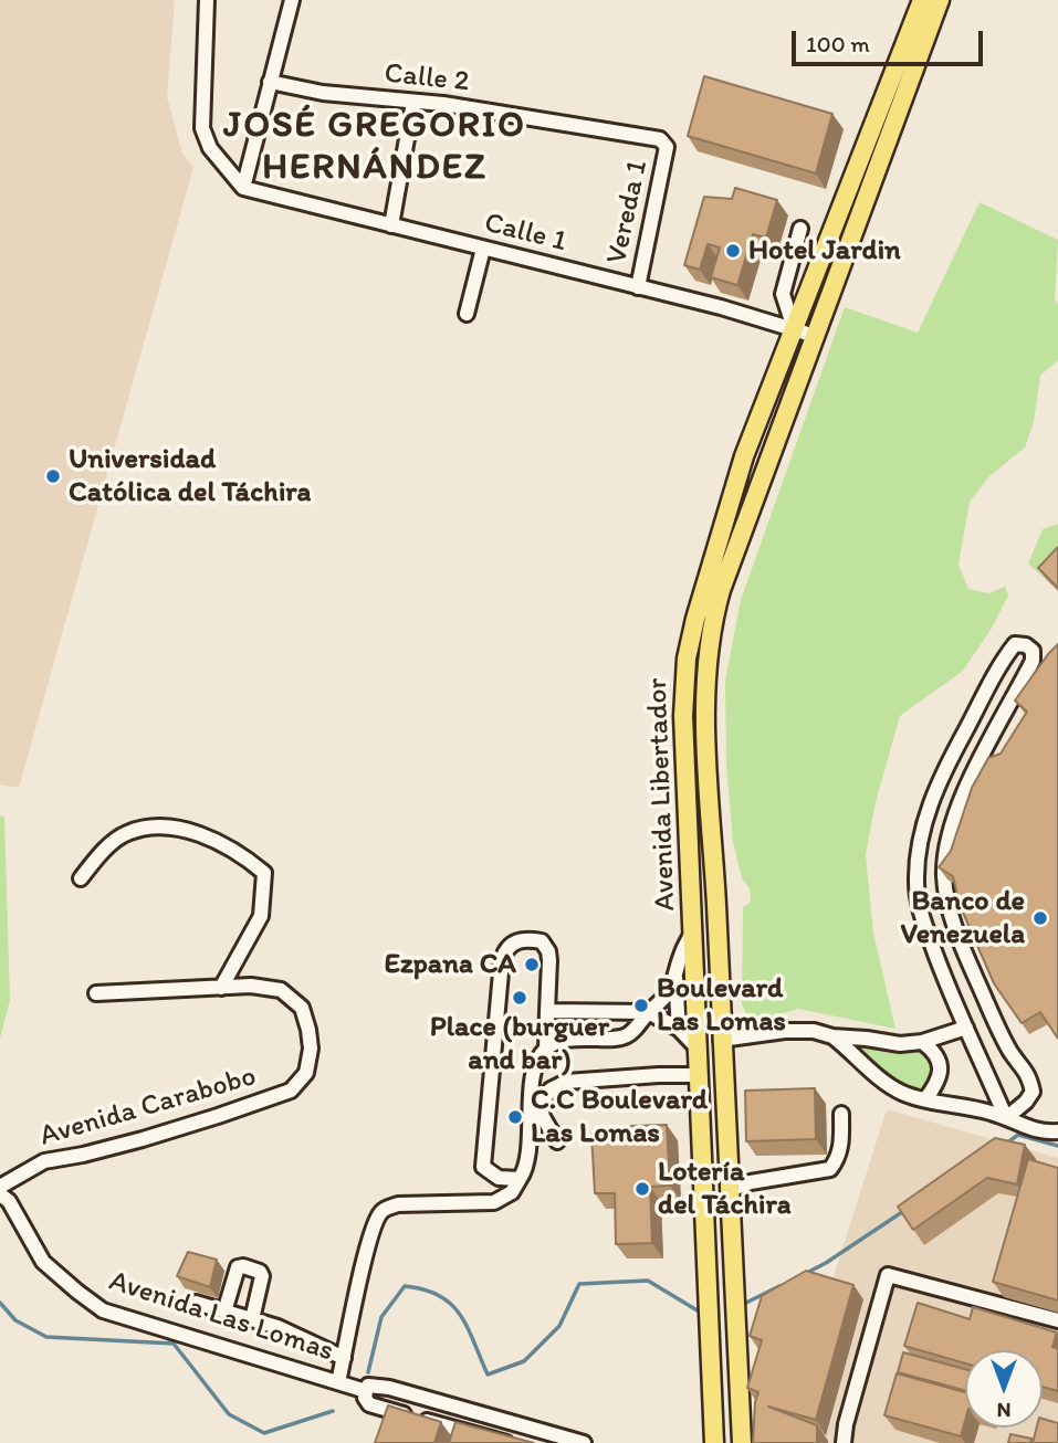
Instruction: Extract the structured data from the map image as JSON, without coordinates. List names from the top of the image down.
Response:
{
  "streets": {
    "main road": ["Avenida Libertador"],
    "street": [
      "Calle 2",
      "Vereda 1",
      "Calle 1",
      "Avenida Carabobo",
      "Avenida Las Lomas"
    ]
  },
  "crossings": [
    ["Calle 2", "Vereda 1"],
    ["Vereda 1", "Calle 1"],
    ["Calle 1", "Avenida Libertador"]
  ],
  "districts": ["JOSÉ GREGORIO HERNÁNDEZ"],
  "places": [
    "Hotel Jardin",
    "Universidad Católica del Táchira",
    "Banco de Venezuela",
    "Ezpana CA",
    "Place (burguer and bar)",
    "Boulevard Las Lomas",
    "C.C Boulevard Las Lomas",
    "Lotería del Táchira"
  ],
  "scale_bar": "100 m",
  "north": "bottom"
}
